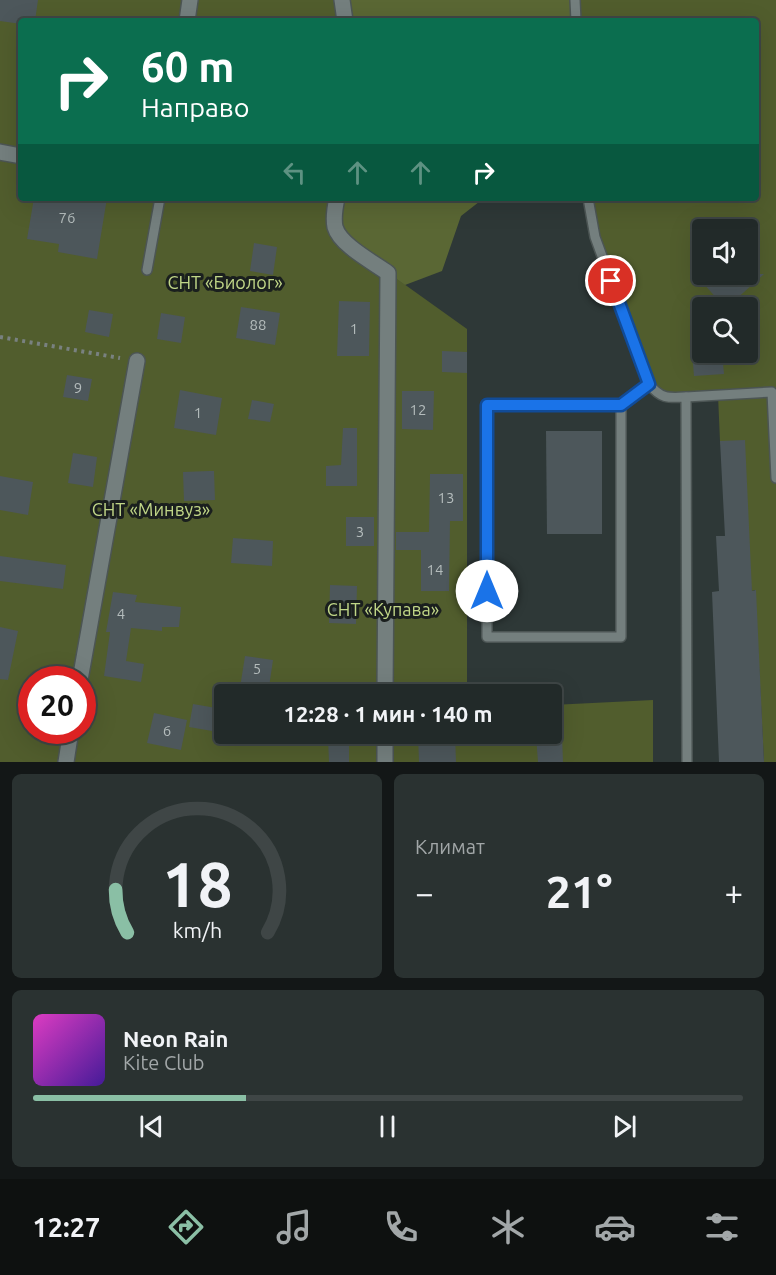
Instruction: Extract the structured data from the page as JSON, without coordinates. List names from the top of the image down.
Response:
{
  "parks": ["СНТ «Биолог»", "СНТ «Минвуз»", "СНТ «Купава»"],
  "house_numbers": [
    "76",
    "88",
    "1",
    "9",
    "12",
    "1",
    "13",
    "3",
    "14",
    "4",
    "5",
    "6"
  ],
  "page": {
    "turn": ["60 m", "Направо"],
    "limit": "20",
    "trip": "12:28 · 1 мин · 140 m",
    "tile": "Климат",
    "heat": ["−", "21°", "+"],
    "song": ["Neon Rain", "Kite Club"],
    "tabs": "12:27",
    "gauge": ["18", "km/h"]
  }
}
